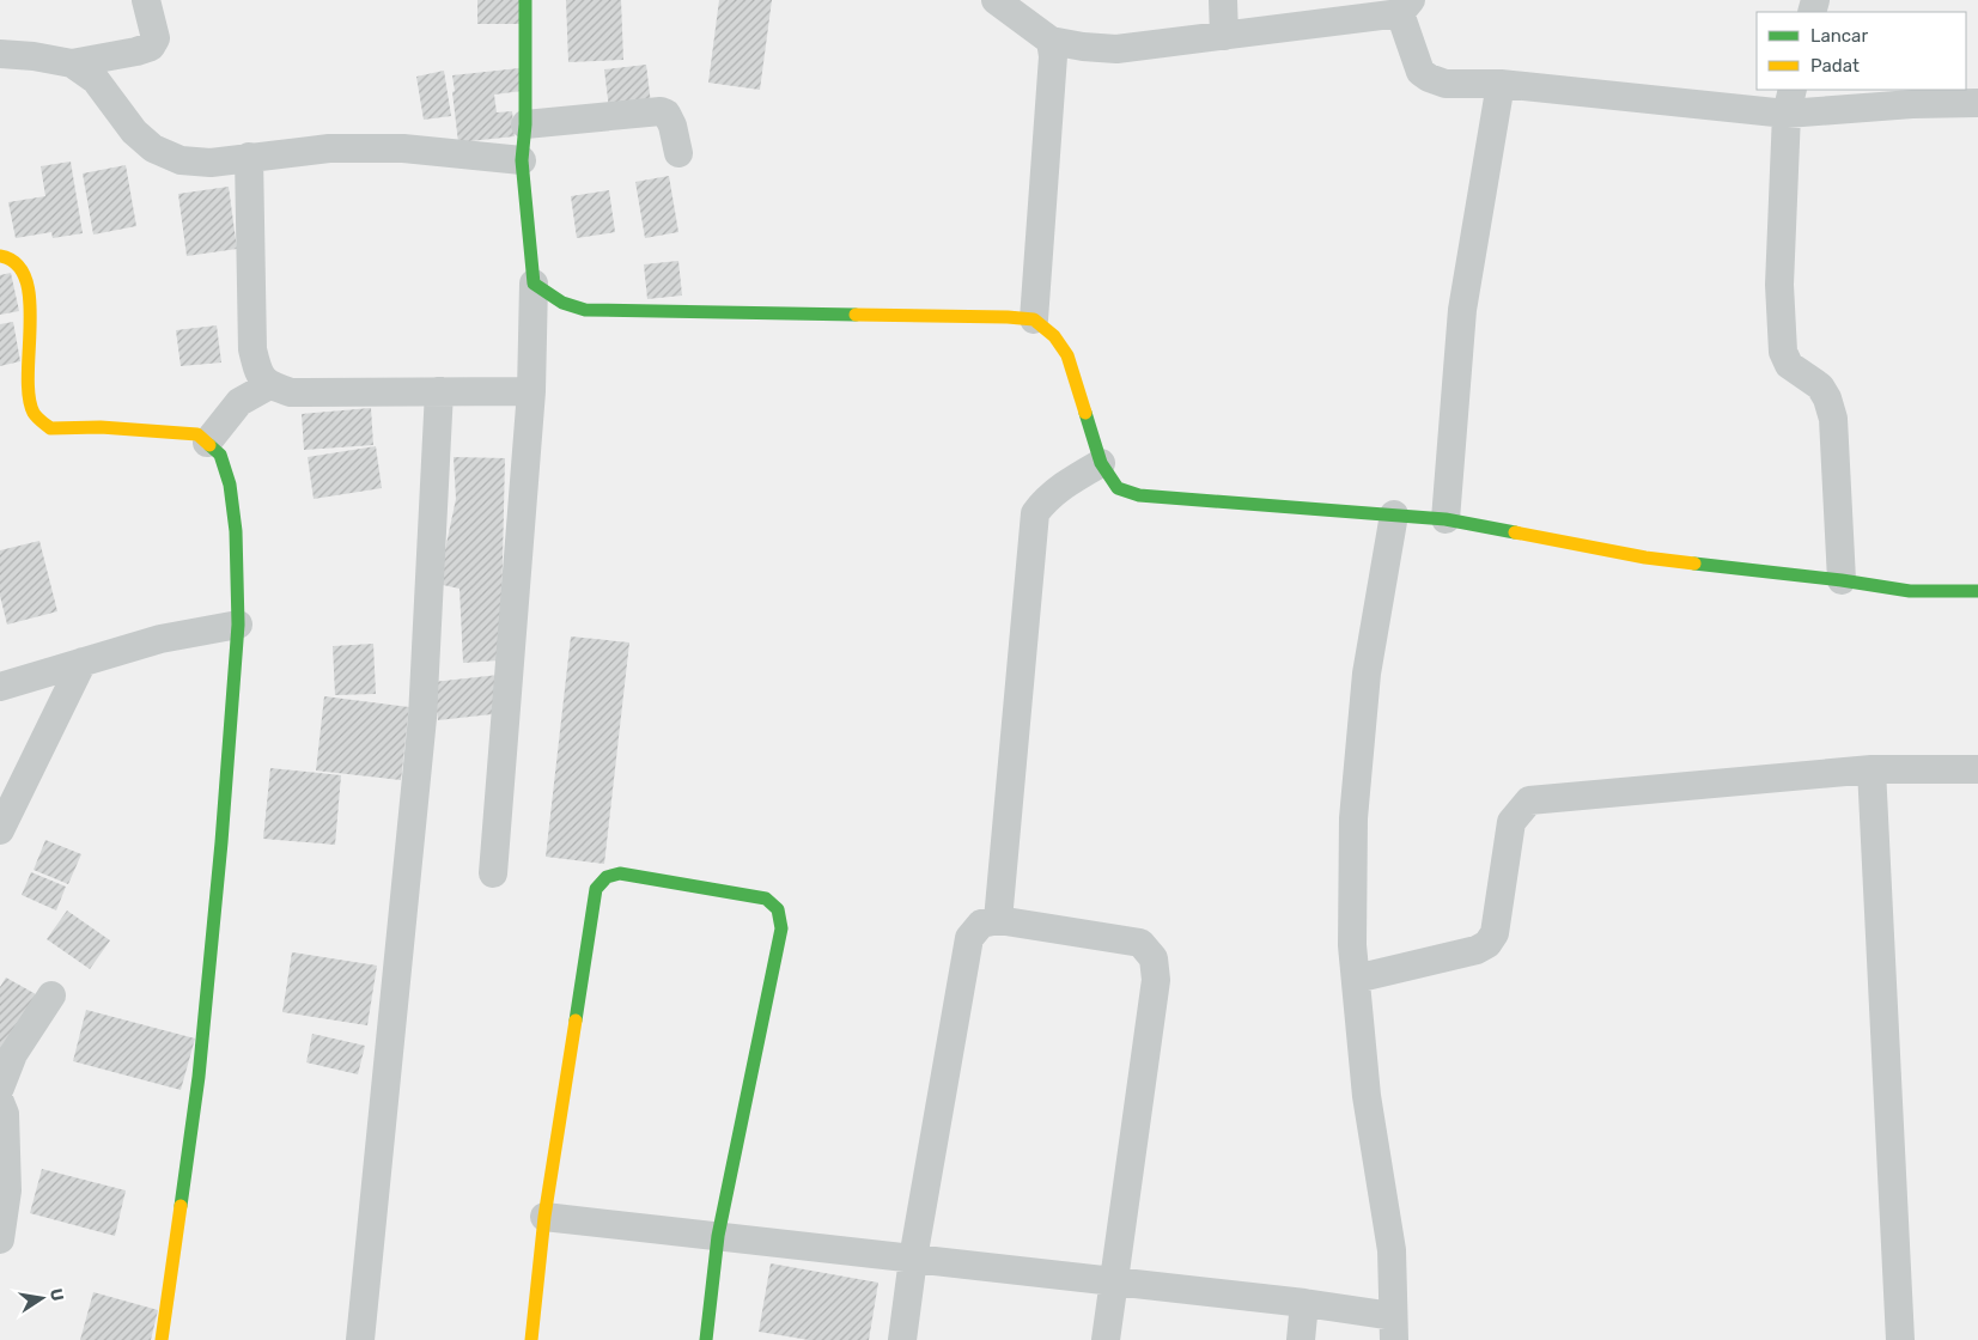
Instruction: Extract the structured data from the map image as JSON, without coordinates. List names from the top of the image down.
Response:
{
  "legend": ["Lancar", "Padat"],
  "north": "right"
}
